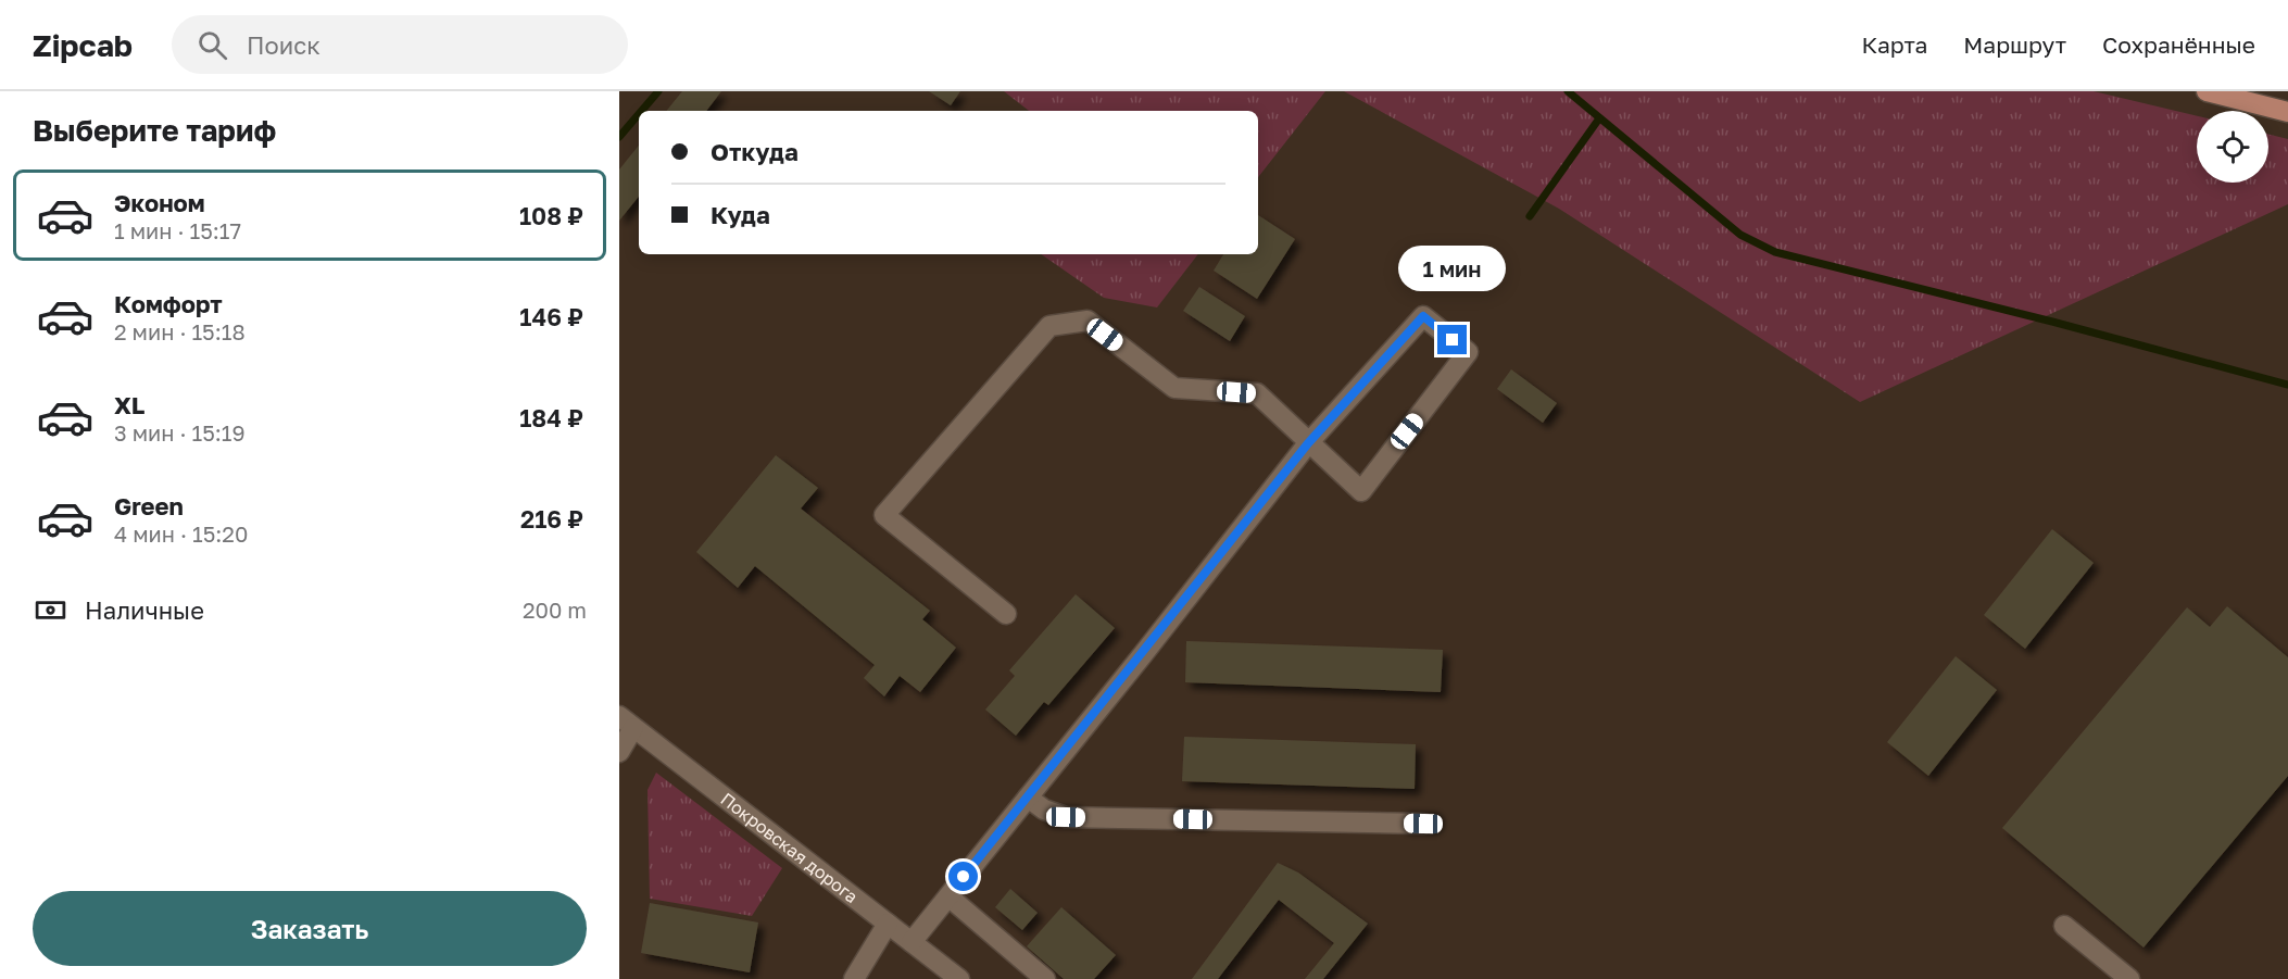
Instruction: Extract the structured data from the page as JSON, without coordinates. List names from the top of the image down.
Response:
{
  "streets": {
    "street": ["Покровская дорога"]
  },
  "page": {
    "header": "Zipcab",
    "search": "Поиск",
    "nav": ["Карта", "Маршрут", "Сохранённые"],
    "heading": "Выберите тариф",
    "banner": ["Откуда", "Куда"],
    "list": [
      {
        "name": "Эконом",
        "note": "1 мин · 15:17",
        "value": "108 ₽"
      },
      {
        "name": "Комфорт",
        "note": "2 мин · 15:18",
        "value": "146 ₽"
      },
      {
        "name": "XL",
        "note": "3 мин · 15:19",
        "value": "184 ₽"
      },
      {
        "name": "Green",
        "note": "4 мин · 15:20",
        "value": "216 ₽"
      }
    ],
    "bubble": "1 мин",
    "pay": ["Наличные", "200 m"],
    "buttons": "Заказать"
  }
}
